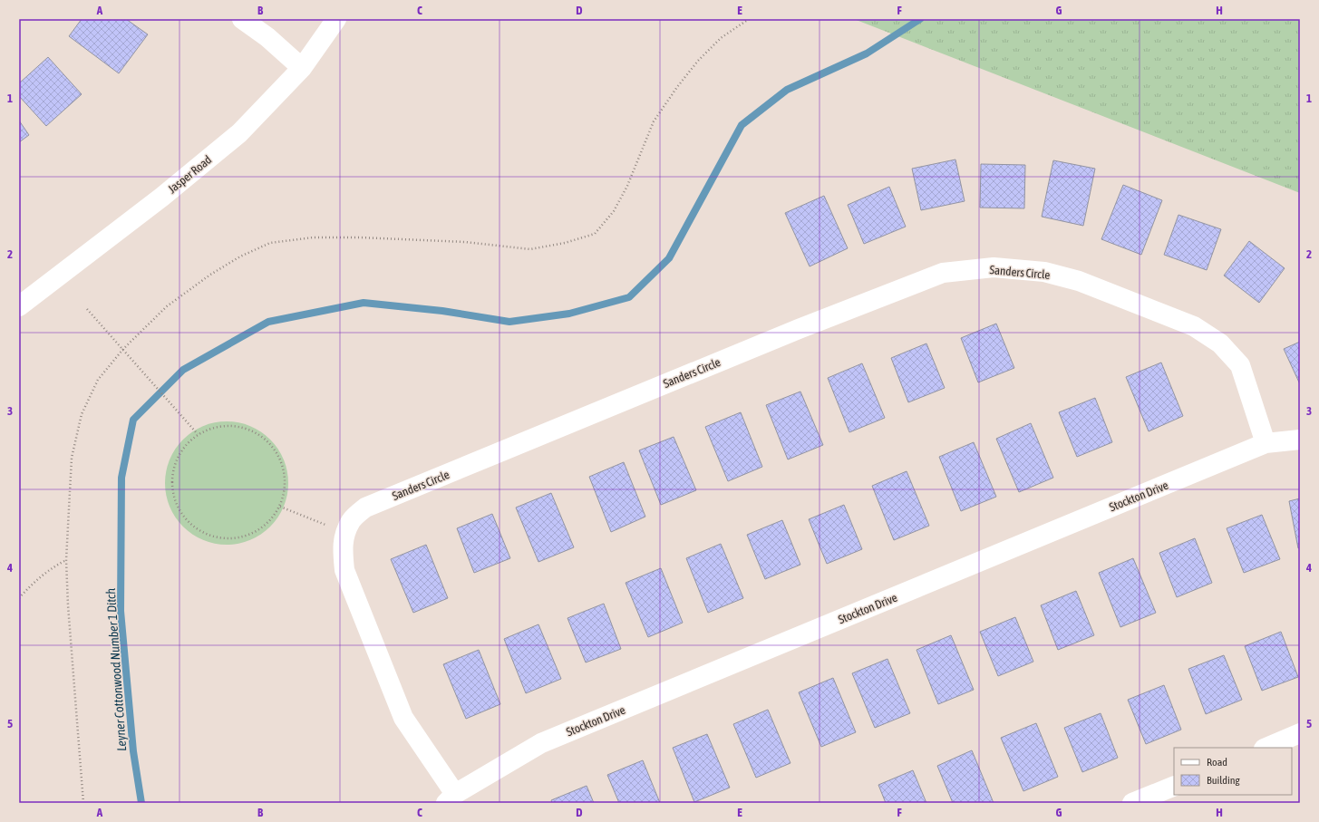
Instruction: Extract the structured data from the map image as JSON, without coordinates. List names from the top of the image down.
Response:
{
  "streets": {
    "street": ["Jasper Road", "Sanders Circle", "Stockton Drive"]
  },
  "crossings": [
    ["Sanders Circle", "Stockton Drive"]
  ],
  "water": ["Leyner Cottonwood Number 1 Ditch"],
  "legend": ["Road", "Building"],
  "grid": {
    "columns": [
      "A",
      "B",
      "C",
      "D",
      "E",
      "F",
      "G",
      "H"
    ],
    "rows": [
      "1",
      "2",
      "3",
      "4",
      "5"
    ]
  }
}
